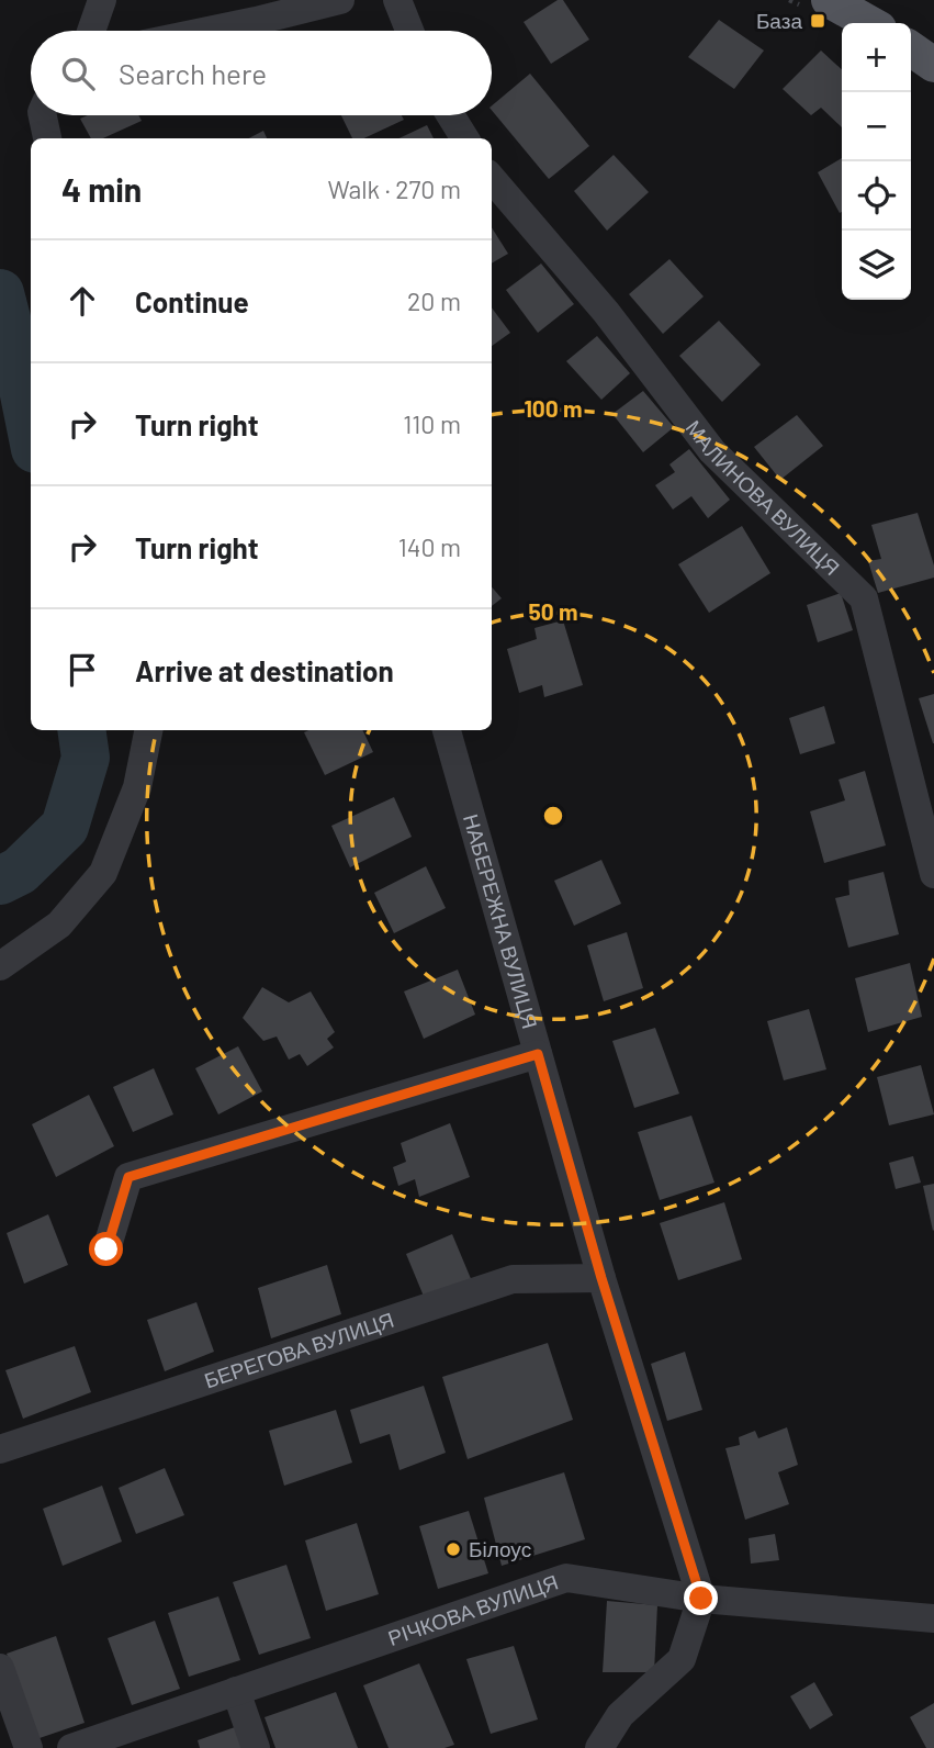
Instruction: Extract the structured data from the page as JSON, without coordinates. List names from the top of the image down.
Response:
{
  "streets": {
    "street": [
      "МАЛИНОВА ВУЛИЦЯ",
      "НАБЕРЕЖНА ВУЛИЦЯ",
      "БЕРЕГОВА ВУЛИЦЯ",
      "РІЧКОВА ВУЛИЦЯ"
    ]
  },
  "crossings": [
    ["НАБЕРЕЖНА ВУЛИЦЯ", "БЕРЕГОВА ВУЛИЦЯ"],
    ["НАБЕРЕЖНА ВУЛИЦЯ", "РІЧКОВА ВУЛИЦЯ"]
  ],
  "places": {
    "transit": ["База"],
    "other": ["Білоус"]
  },
  "page": {
    "map_buttons": ["+", "−"],
    "search": "Search here",
    "heading": ["4 min", "Walk · 270 m"],
    "list": [
      ["Continue", "20 m"],
      ["Turn right", "110 m"],
      ["Turn right", "140 m"],
      "Arrive at destination"
    ]
  },
  "rings": ["100 m", "50 m"]
}
